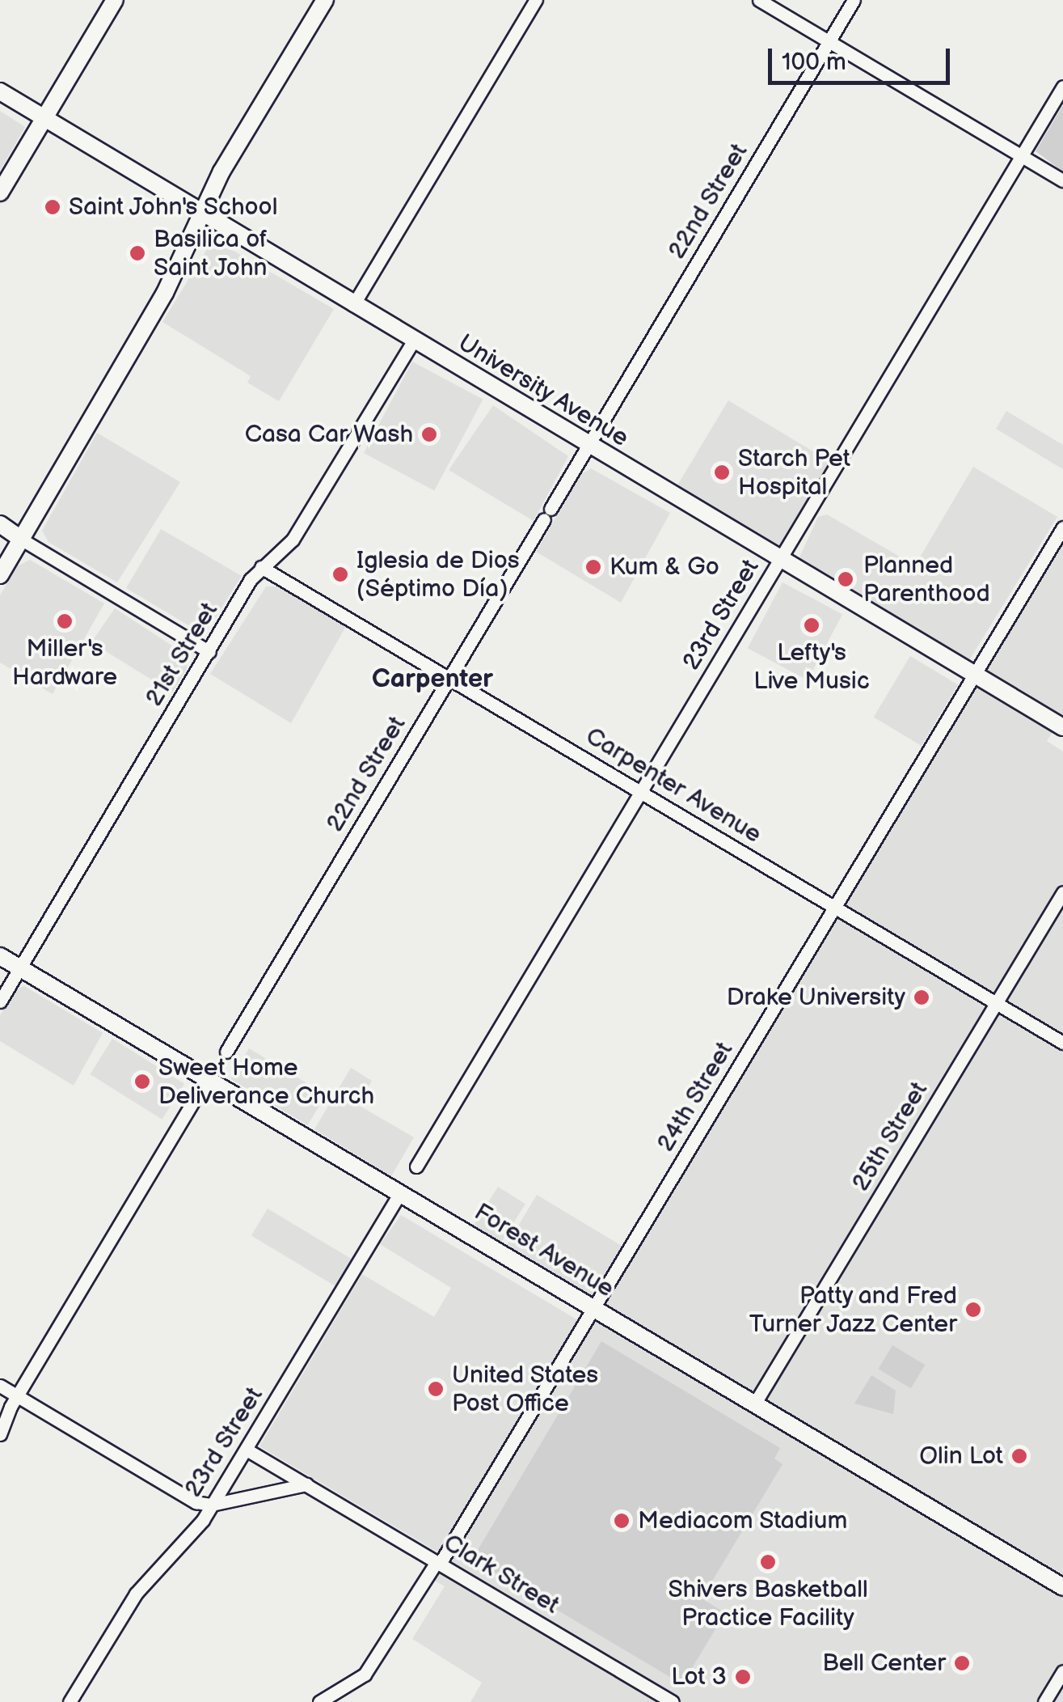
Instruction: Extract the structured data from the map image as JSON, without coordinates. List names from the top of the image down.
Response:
{
  "streets": {
    "main road": ["University Avenue", "Forest Avenue"],
    "street": [
      "22nd Street",
      "23rd Street",
      "21st Street",
      "Carpenter Avenue",
      "24th Street",
      "25th Street",
      "Clark Street"
    ]
  },
  "crossings": [
    ["22nd Street", "University Avenue"],
    ["22nd Street", "Carpenter Avenue"],
    ["University Avenue", "23rd Street"],
    ["University Avenue", "21st Street"],
    ["University Avenue", "24th Street"],
    ["23rd Street", "Carpenter Avenue"],
    ["23rd Street", "Forest Avenue"],
    ["23rd Street", "Clark Street"],
    ["21st Street", "Carpenter Avenue"],
    ["21st Street", "Forest Avenue"],
    ["Carpenter Avenue", "24th Street"],
    ["Carpenter Avenue", "25th Street"],
    ["24th Street", "Forest Avenue"],
    ["24th Street", "Clark Street"],
    ["25th Street", "Forest Avenue"]
  ],
  "districts": ["Carpenter"],
  "places": [
    "Saint John's School",
    "Basilica of Saint John",
    "Casa Car Wash",
    "Starch Pet Hospital",
    "Kum & Go",
    "Iglesia de Dios (Séptimo Día)",
    "Planned Parenthood",
    "Miller's Hardware",
    "Lefty's Live Music",
    "Drake University",
    "Sweet Home Deliverance Church",
    "Patty and Fred Turner Jazz Center",
    "United States Post Office",
    "Olin Lot",
    "Mediacom Stadium",
    "Shivers Basketball Practice Facility",
    "Bell Center",
    "Lot 3"
  ],
  "scale_bar": "100 m"
}
